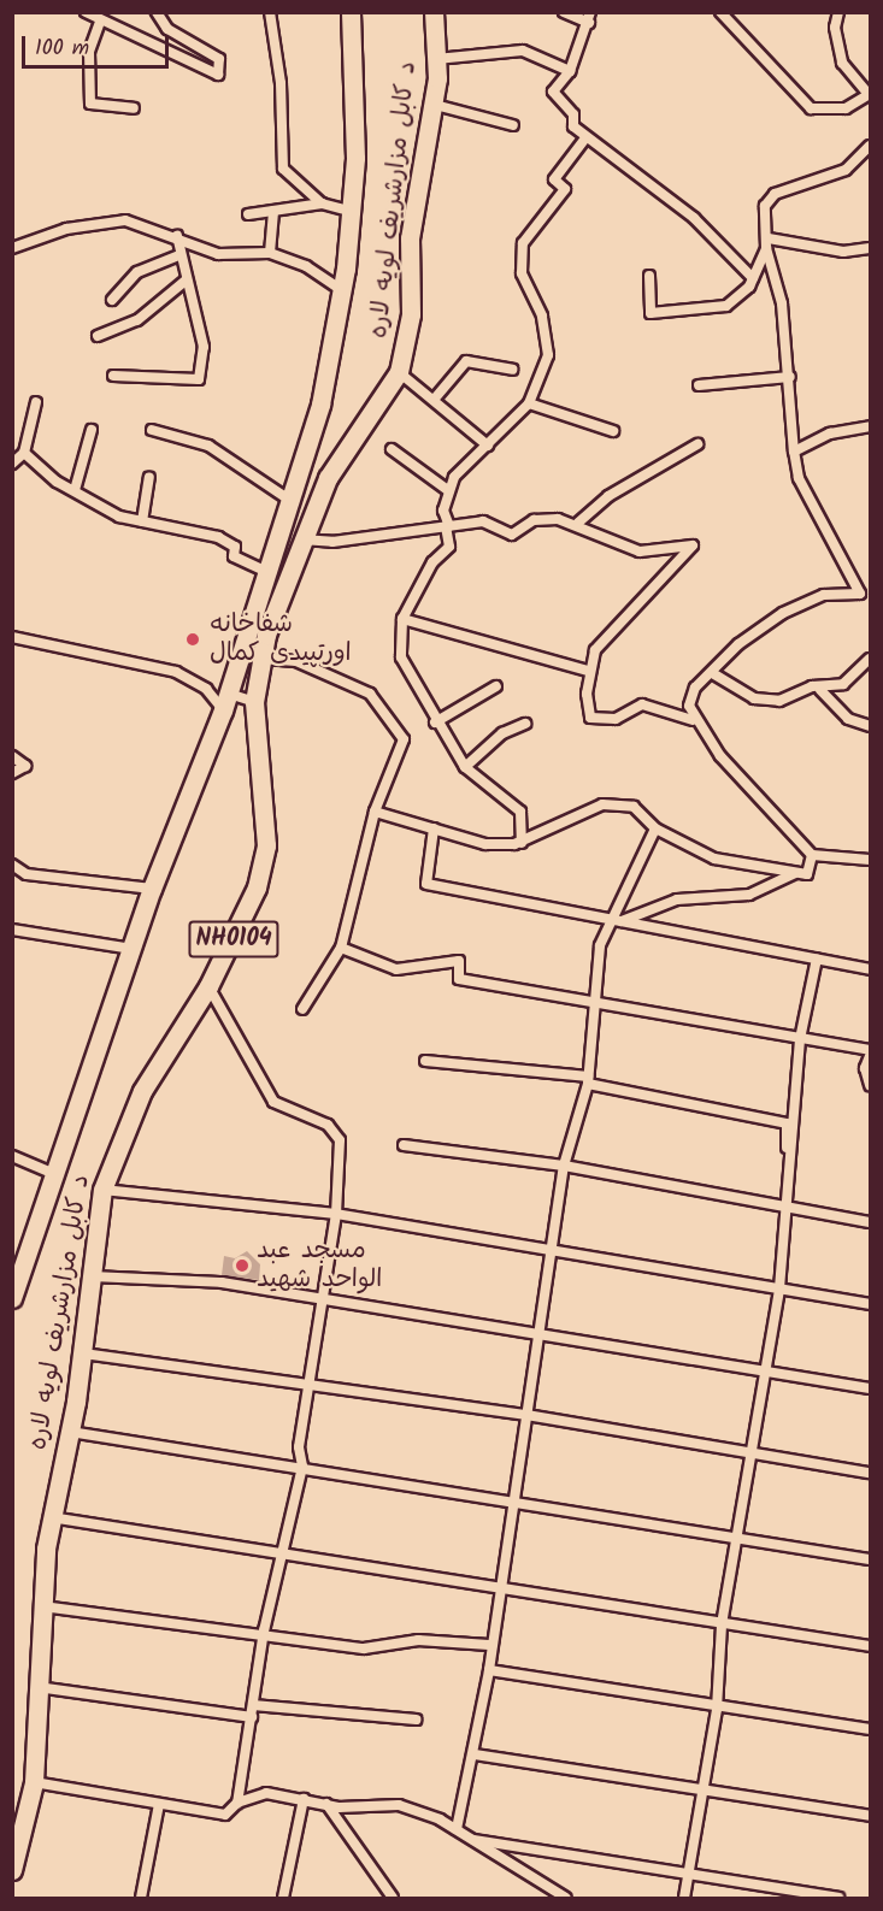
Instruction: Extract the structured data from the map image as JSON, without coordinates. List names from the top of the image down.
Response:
{
  "streets": {
    "highway": ["د کابل مزارشریف لویه لاره", "NH0104"]
  },
  "places": ["شفاخانه اورتپیدی کمال", "مسجد عبد الواحد شهید"],
  "scale_bar": "100 m"
}
